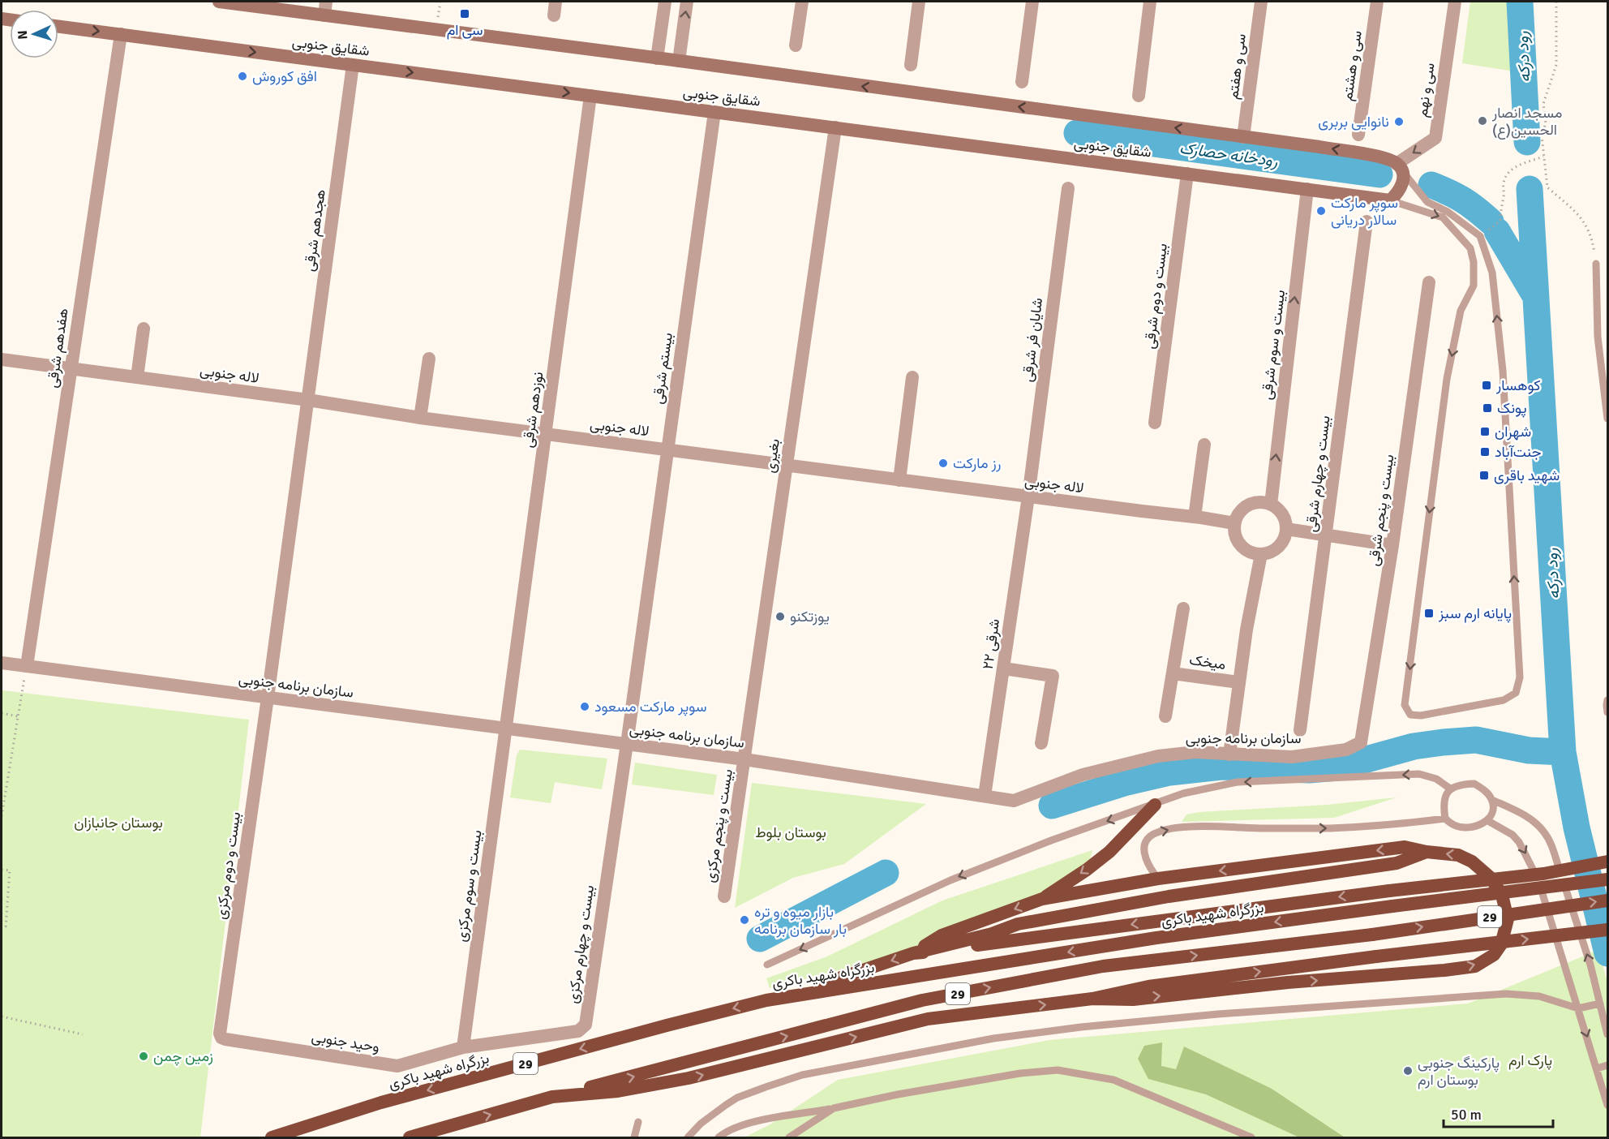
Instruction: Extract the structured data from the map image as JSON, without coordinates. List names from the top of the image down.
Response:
{
  "streets": {
    "highway": ["بزرگراه شهید باکری", "29"],
    "main road": ["شقایق جنوبی"],
    "street": [
      "سی و هشتم",
      "سی و هفتم",
      "سی و نهم",
      "هجدهم شرقی",
      "بیست و دوم شرقی",
      "شایان فر شرقی",
      "بیست و سوم شرقی",
      "هفدهم شرقی",
      "بیستم شرقی",
      "لاله جنوبی",
      "نوزدهم شرقی",
      "بغیری",
      "بیست و چهارم شرقی",
      "بیست و پنجم شرقی",
      "۲۲ شرقی",
      "میخک",
      "سازمان برنامه جنوبی",
      "بیست و پنجم مرکزی",
      "بیست و دوم مرکزی",
      "بیست و سوم مرکزی",
      "بیست و چهارم مرکزی",
      "وحید جنوبی"
    ]
  },
  "crossings": [
    ["شقایق جنوبی", "سی و هفتم"],
    ["شقایق جنوبی", "سی و نهم"],
    ["شقایق جنوبی", "هجدهم شرقی"],
    ["شقایق جنوبی", "بیست و دوم شرقی"],
    ["شقایق جنوبی", "بیست و سوم شرقی"],
    ["شقایق جنوبی", "هفدهم شرقی"],
    ["شقایق جنوبی", "بیستم شرقی"],
    ["شقایق جنوبی", "نوزدهم شرقی"],
    ["شقایق جنوبی", "بغیری"],
    ["هجدهم شرقی", "لاله جنوبی"],
    ["هجدهم شرقی", "سازمان برنامه جنوبی"],
    ["هجدهم شرقی", "بیست و دوم مرکزی"],
    ["شایان فر شرقی", "لاله جنوبی"],
    ["شایان فر شرقی", "۲۲ شرقی"],
    ["بیست و سوم شرقی", "لاله جنوبی"],
    ["هفدهم شرقی", "لاله جنوبی"],
    ["هفدهم شرقی", "سازمان برنامه جنوبی"],
    ["بیستم شرقی", "لاله جنوبی"],
    ["بیستم شرقی", "سازمان برنامه جنوبی"],
    ["بیستم شرقی", "بیست و چهارم مرکزی"],
    ["لاله جنوبی", "نوزدهم شرقی"],
    ["لاله جنوبی", "بغیری"],
    ["لاله جنوبی", "۲۲ شرقی"],
    ["نوزدهم شرقی", "سازمان برنامه جنوبی"],
    ["نوزدهم شرقی", "بیست و سوم مرکزی"],
    ["بغیری", "سازمان برنامه جنوبی"],
    ["بغیری", "بیست و پنجم مرکزی"],
    ["بیست و پنجم شرقی", "سازمان برنامه جنوبی"],
    ["۲۲ شرقی", "سازمان برنامه جنوبی"],
    ["سازمان برنامه جنوبی", "بیست و پنجم مرکزی"],
    ["سازمان برنامه جنوبی", "بیست و دوم مرکزی"],
    ["سازمان برنامه جنوبی", "بیست و سوم مرکزی"],
    ["سازمان برنامه جنوبی", "بیست و چهارم مرکزی"],
    ["بیست و دوم مرکزی", "وحید جنوبی"],
    ["بیست و سوم مرکزی", "بیست و چهارم مرکزی"],
    ["بیست و سوم مرکزی", "وحید جنوبی"],
    ["بزرگراه شهید باکری", "29"],
    ["بیست و چهارم مرکزی", "وحید جنوبی"]
  ],
  "one_way": ["سی و نهم", "بیست و سوم شرقی"],
  "water": ["رود درکه", "رودخانه حصارک"],
  "parks": ["بوستان جانبازان", "بوستان بلوط", "پارک ارم"],
  "places": {
    "transit": [
      "سی ام",
      "کوهسار",
      "پونک",
      "شهران",
      "جنت‌آباد",
      "شهید باقری",
      "پایانه ارم سبز"
    ],
    "other": [
      "افق کوروش",
      "مسجد انصار الحسین(ع)",
      "نانوایی بربری",
      "سوپر مارکت سالار دریانی",
      "رز مارکت",
      "یوزتکنو",
      "سوپر مارکت مسعود",
      "بازار میوه و تره بار سازمان برنامه",
      "زمین چمن",
      "پارکینگ جنوبی بوستان ارم"
    ]
  },
  "scale_bar": "50 m",
  "north": "left"
}
